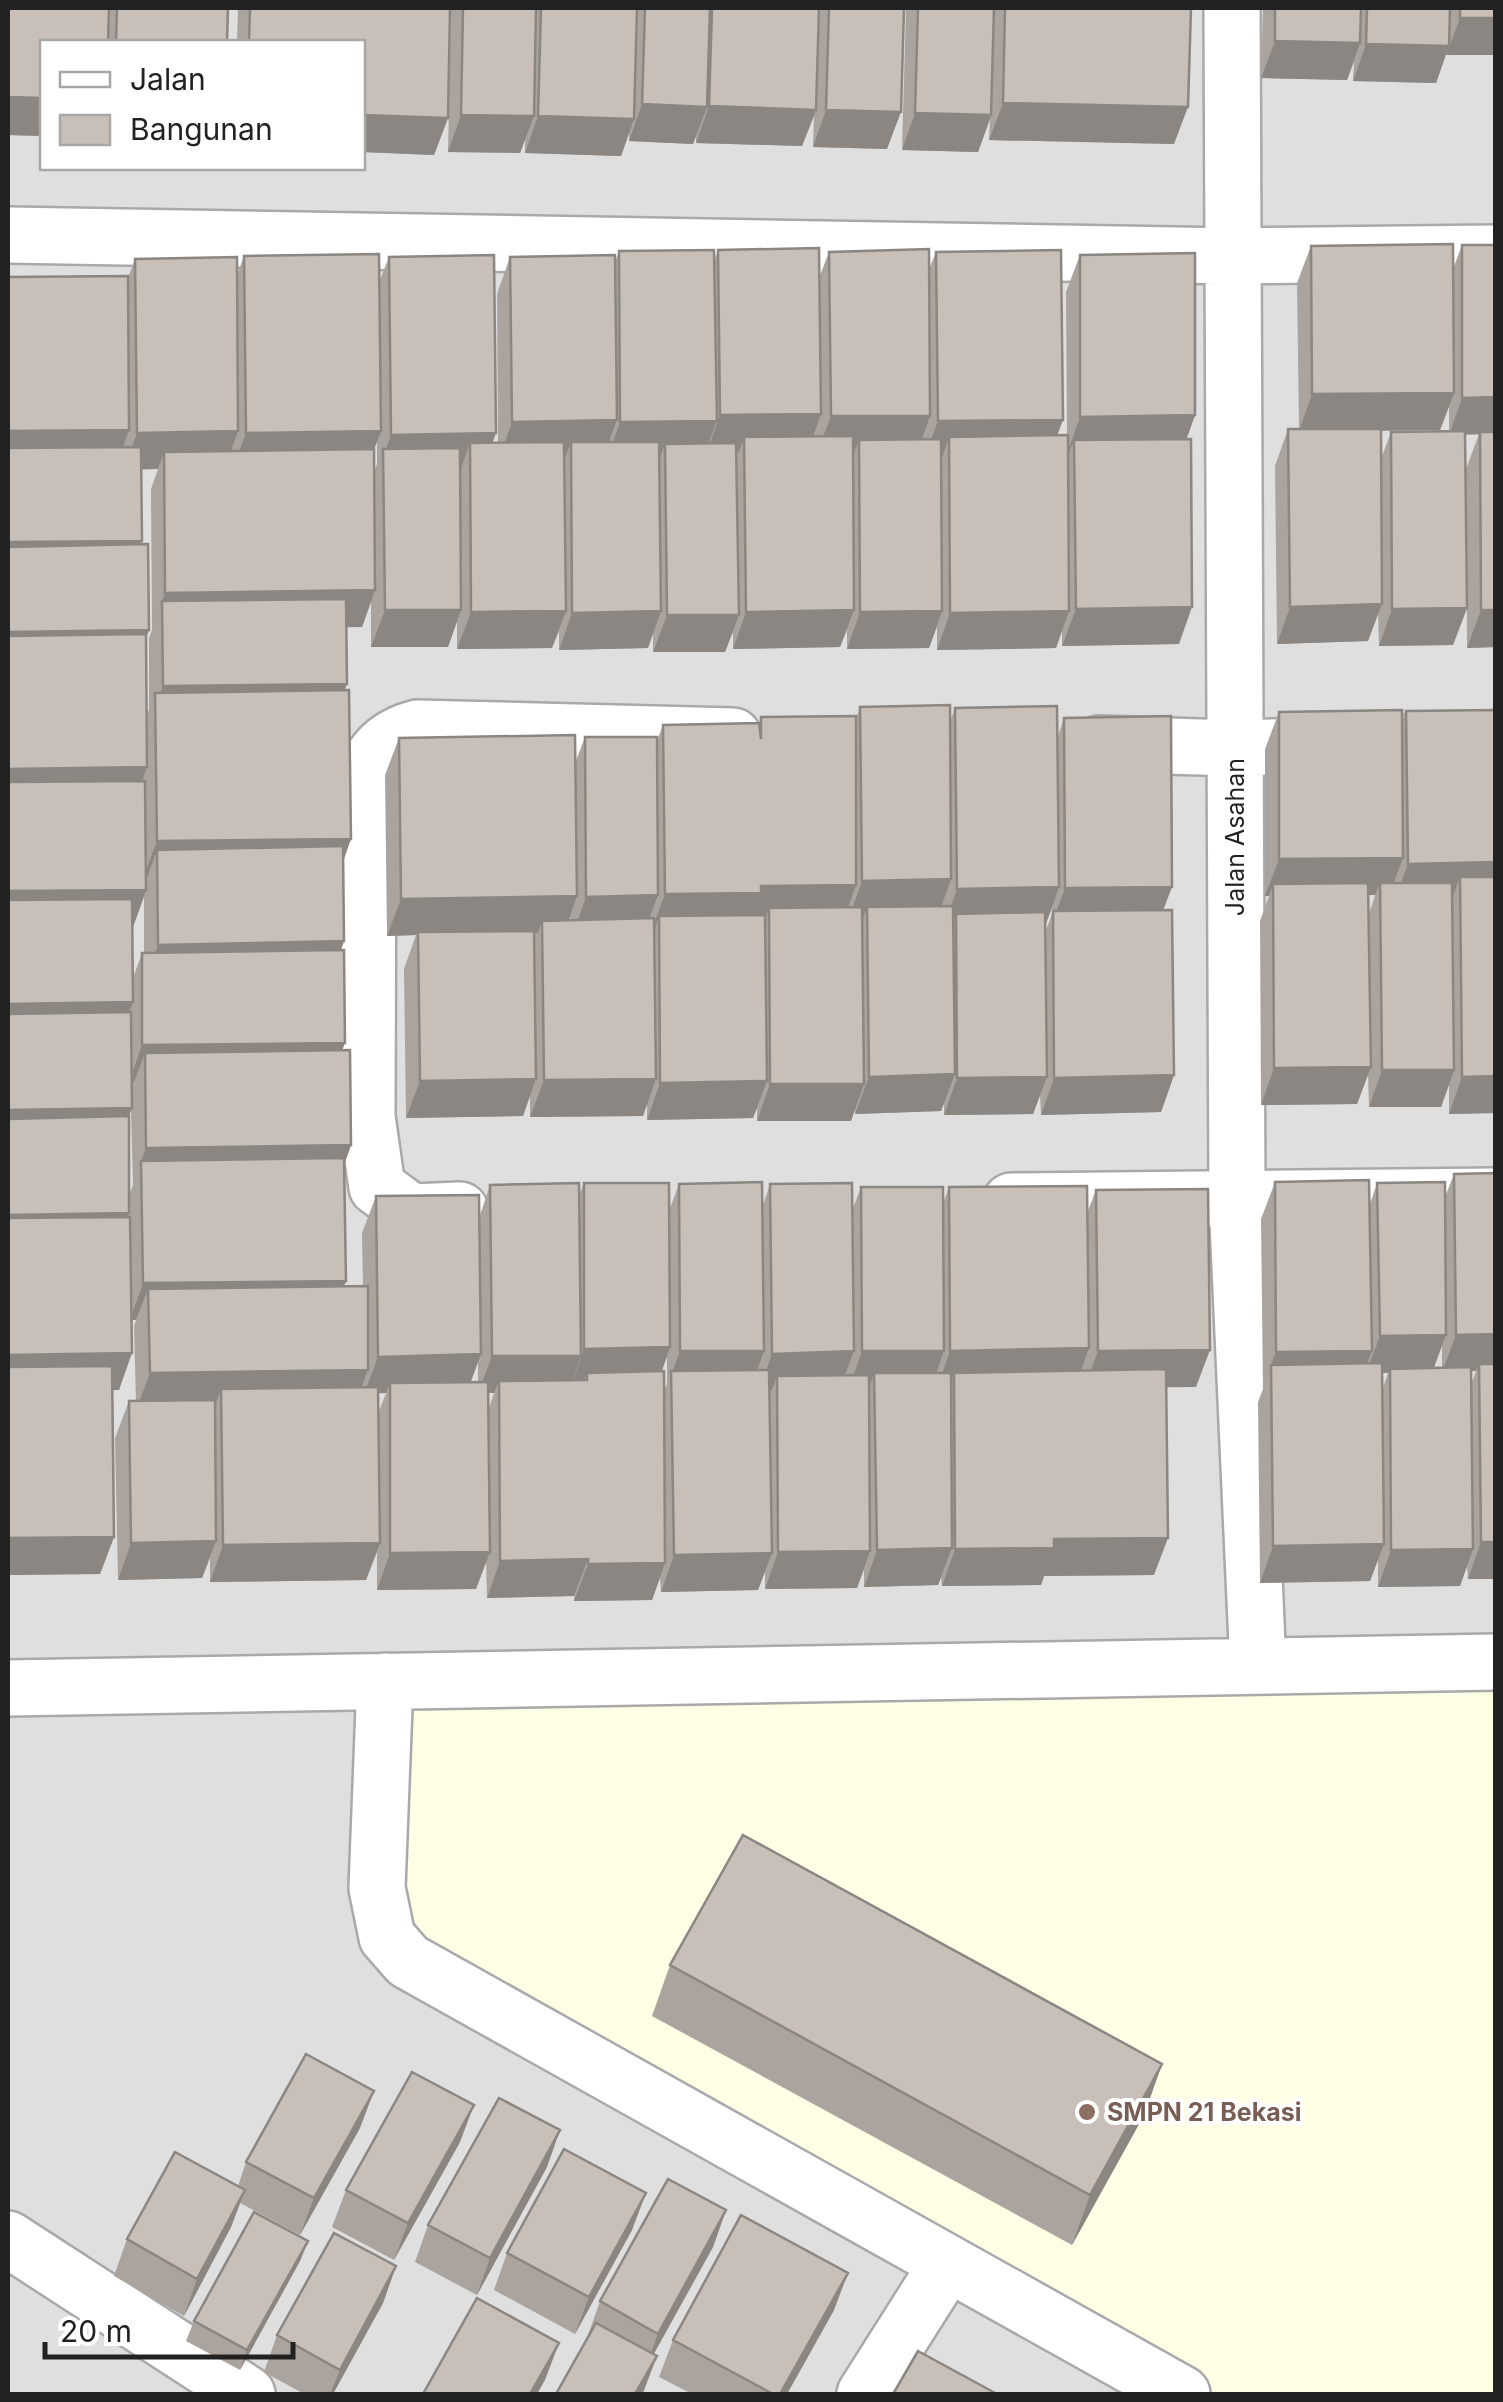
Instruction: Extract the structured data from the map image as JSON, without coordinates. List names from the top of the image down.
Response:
{
  "streets": {
    "street": ["Jalan Asahan"]
  },
  "places": ["SMPN 21 Bekasi"],
  "legend": ["Jalan", "Bangunan"],
  "scale_bar": "20 m"
}
